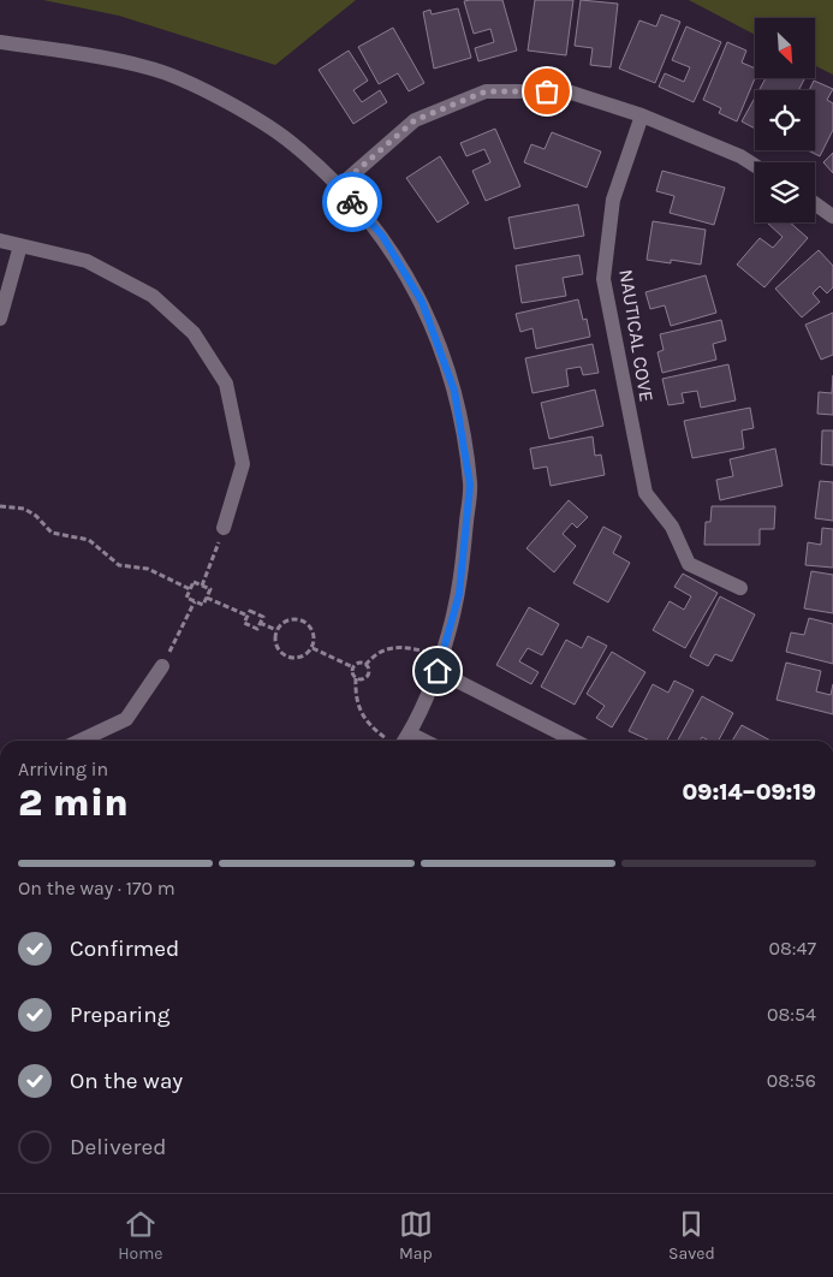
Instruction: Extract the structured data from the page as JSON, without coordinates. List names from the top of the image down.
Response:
{
  "streets": {
    "street": ["NAUTICAL COVE"]
  },
  "north": "bottom right",
  "page": {
    "heading": ["2 min", "Arriving in", "09:14–09:19"],
    "bar": "On the way · 170 m",
    "list": [
      ["Confirmed", "08:47"],
      ["Preparing", "08:54"],
      ["On the way", "08:56"],
      "Delivered"
    ],
    "tabs": ["Home", "Map", "Saved"]
  }
}
